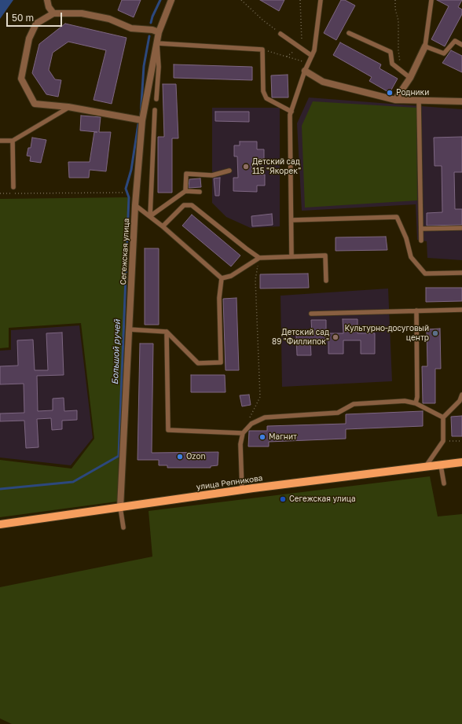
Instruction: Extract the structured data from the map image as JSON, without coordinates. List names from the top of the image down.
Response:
{
  "streets": {
    "main road": ["улица Репникова"],
    "street": ["Сегежская улица"]
  },
  "crossings": [
    ["Сегежская улица", "улица Репникова"]
  ],
  "water": ["Большой ручей"],
  "places": [
    "Родники",
    "Детский сад 115 \"Якорек\"",
    "Культурно-досуговый центр",
    "Детский сад 89 \"Филлипок\"",
    "Магнит",
    "Ozon",
    "Сегежская улица"
  ],
  "scale_bar": "50 m"
}
